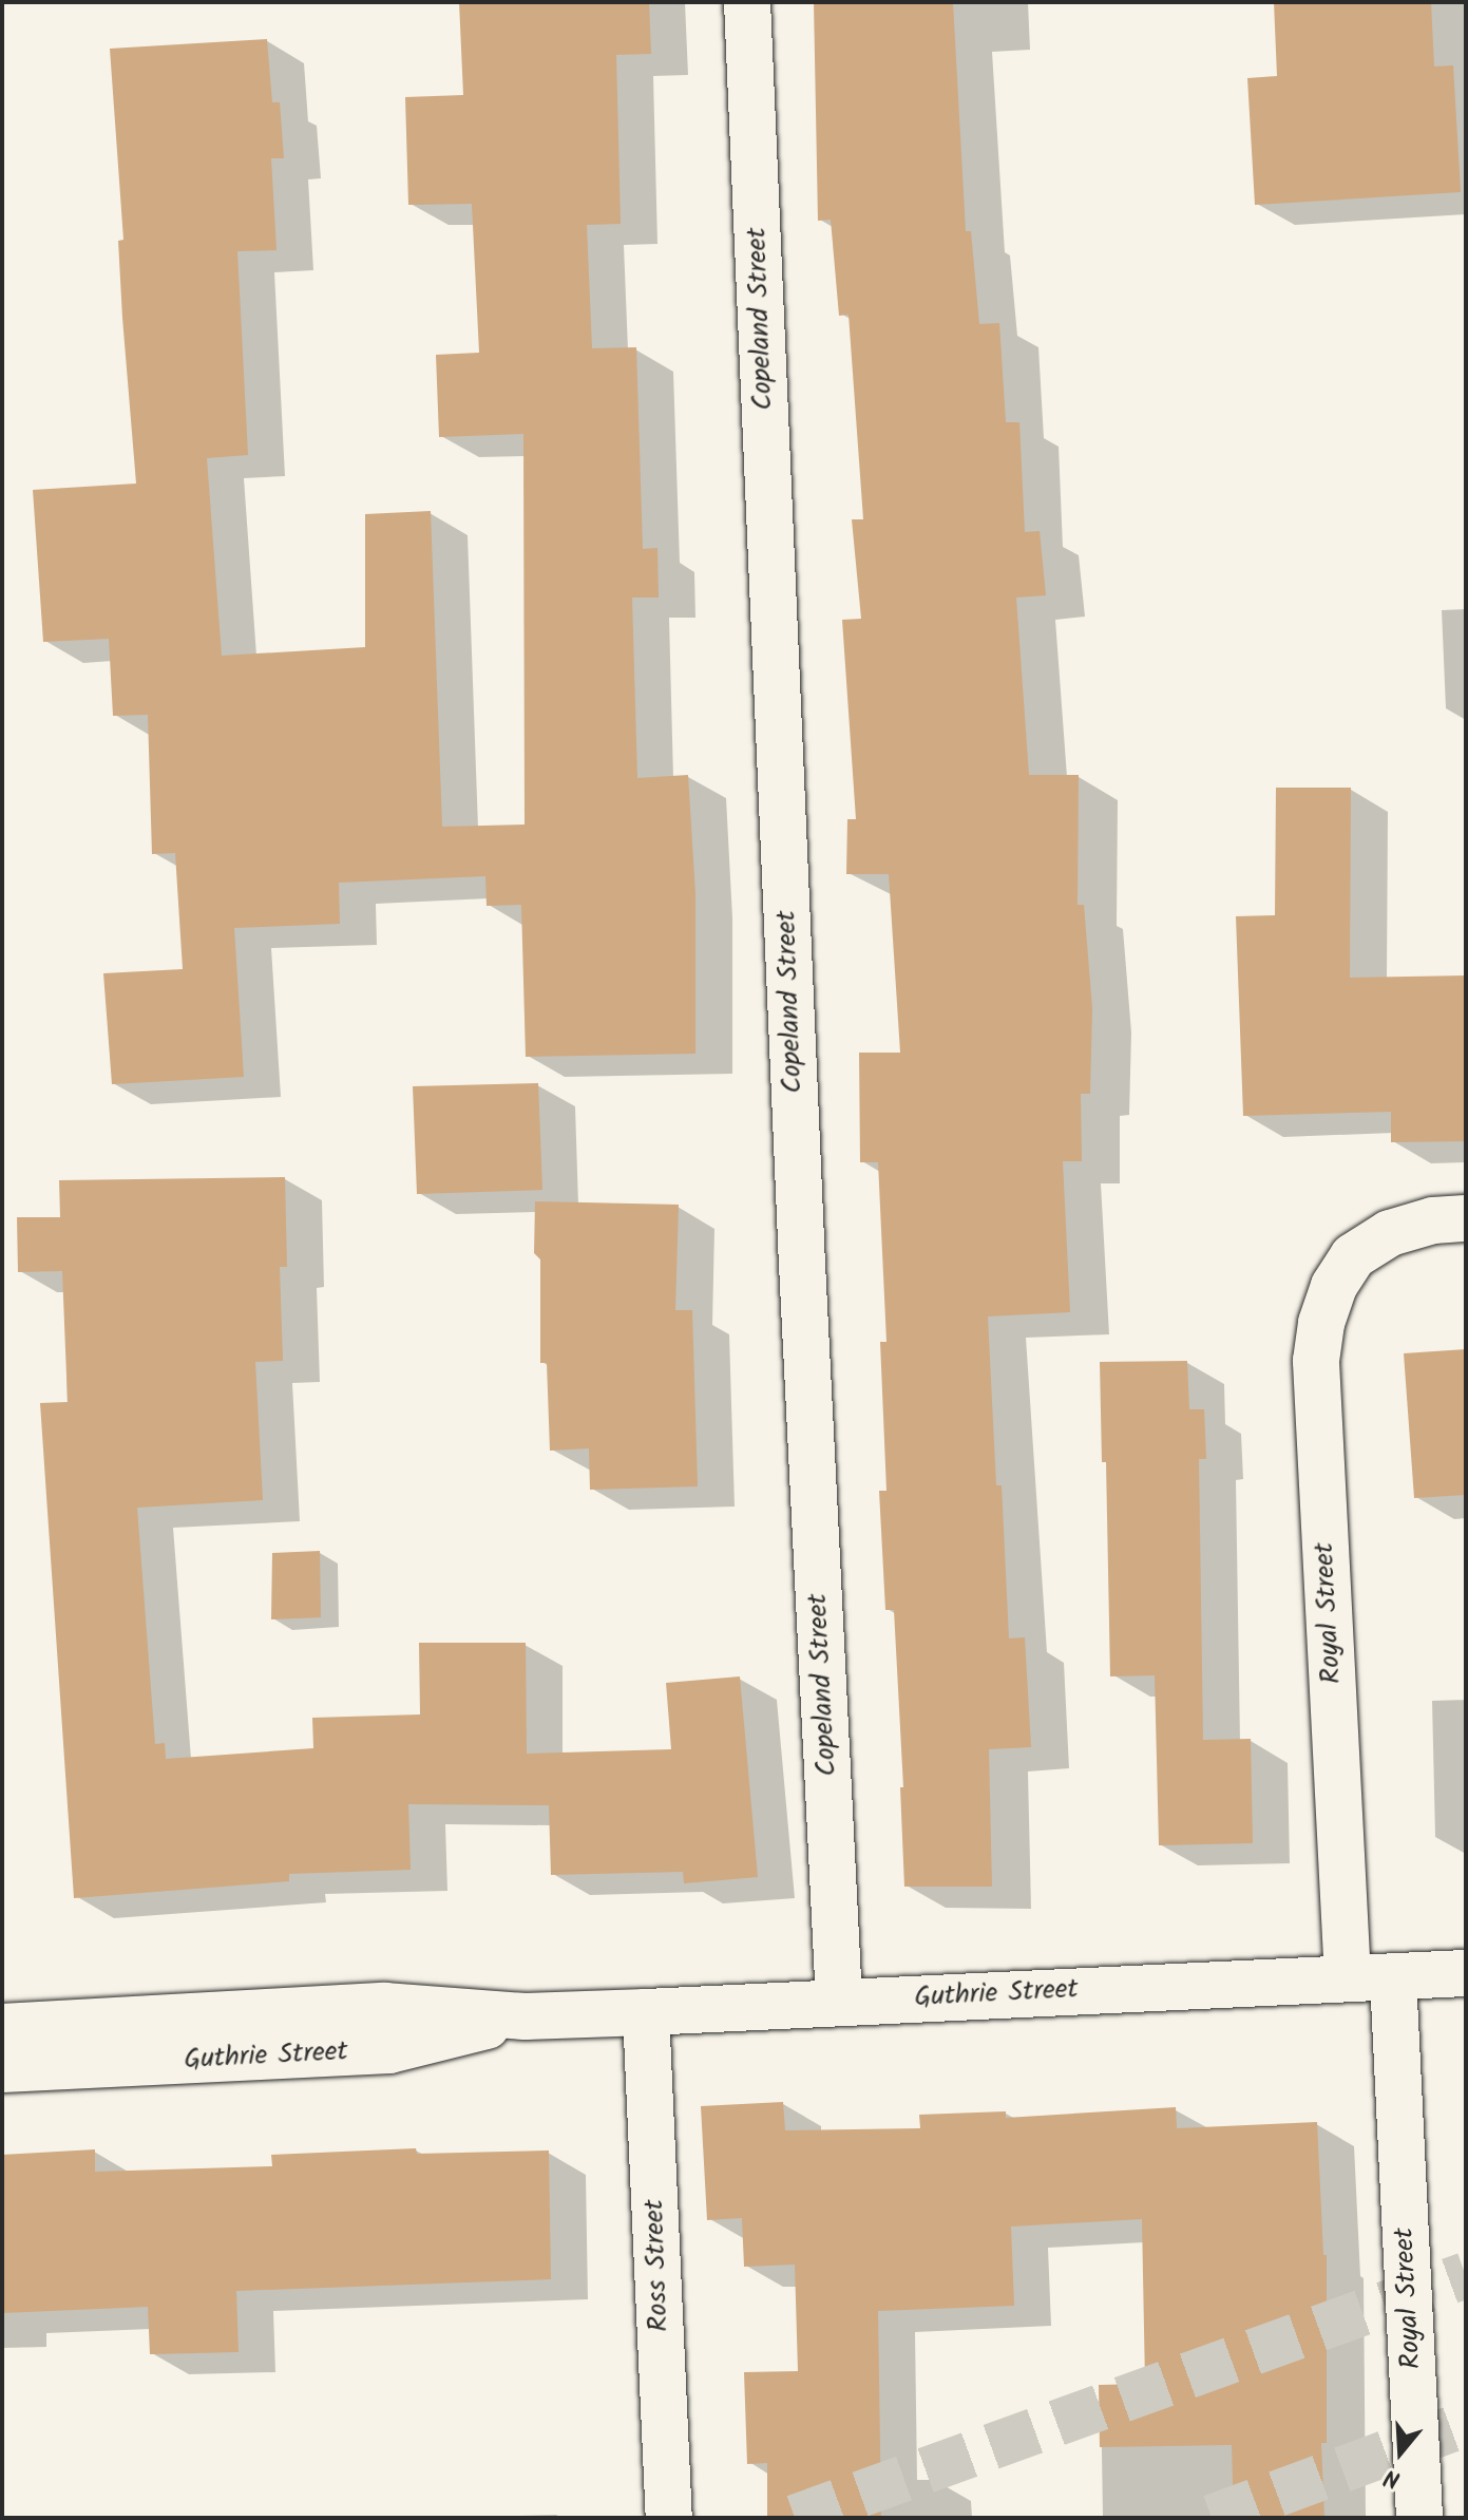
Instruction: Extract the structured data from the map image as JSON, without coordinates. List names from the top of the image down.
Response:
{
  "streets": {
    "street": [
      "Copeland Street",
      "Royal Street",
      "Guthrie Street",
      "Ross Street"
    ]
  },
  "crossings": [
    ["Copeland Street", "Guthrie Street"],
    ["Royal Street", "Guthrie Street"],
    ["Guthrie Street", "Ross Street"]
  ],
  "north": "bottom"
}
